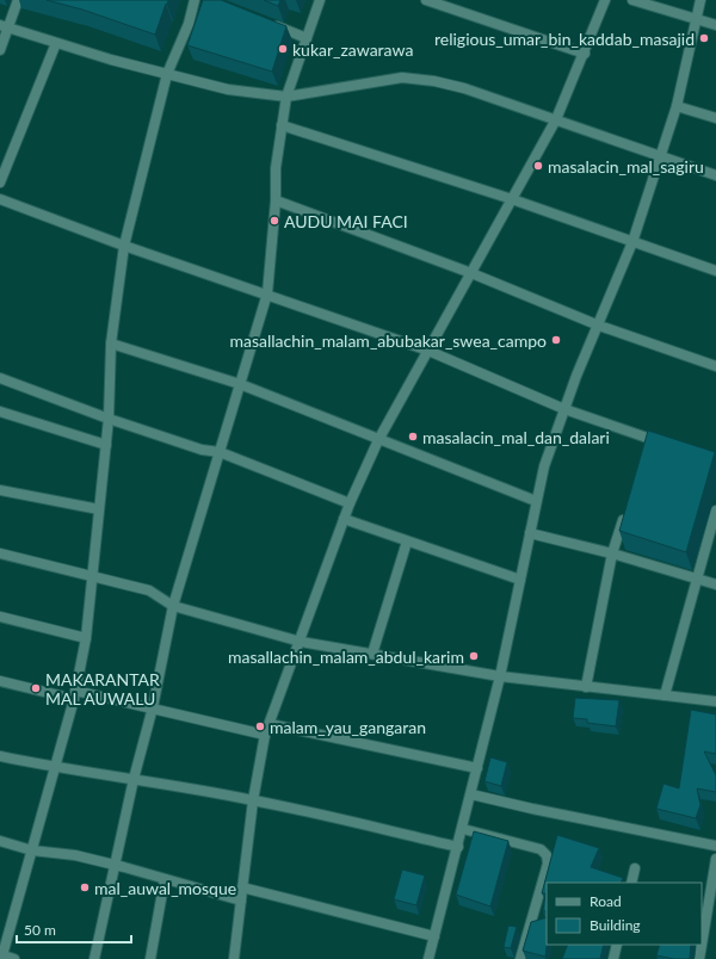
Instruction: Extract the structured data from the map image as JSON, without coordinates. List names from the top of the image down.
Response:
{
  "places": [
    "religious_umar_bin_kaddab_masajid",
    "kukar_zawarawa",
    "masalacin_mal_sagiru",
    "AUDU MAI FACI",
    "masallachin_malam_abubakar_swea_campo",
    "masalacin_mal_dan_dalari",
    "masallachin_malam_abdul_karim",
    "MAKARANTAR MAL AUWALU",
    "malam_yau_gangaran",
    "mal_auwal_mosque"
  ],
  "legend": ["Road", "Building"],
  "scale_bar": "50 m"
}
